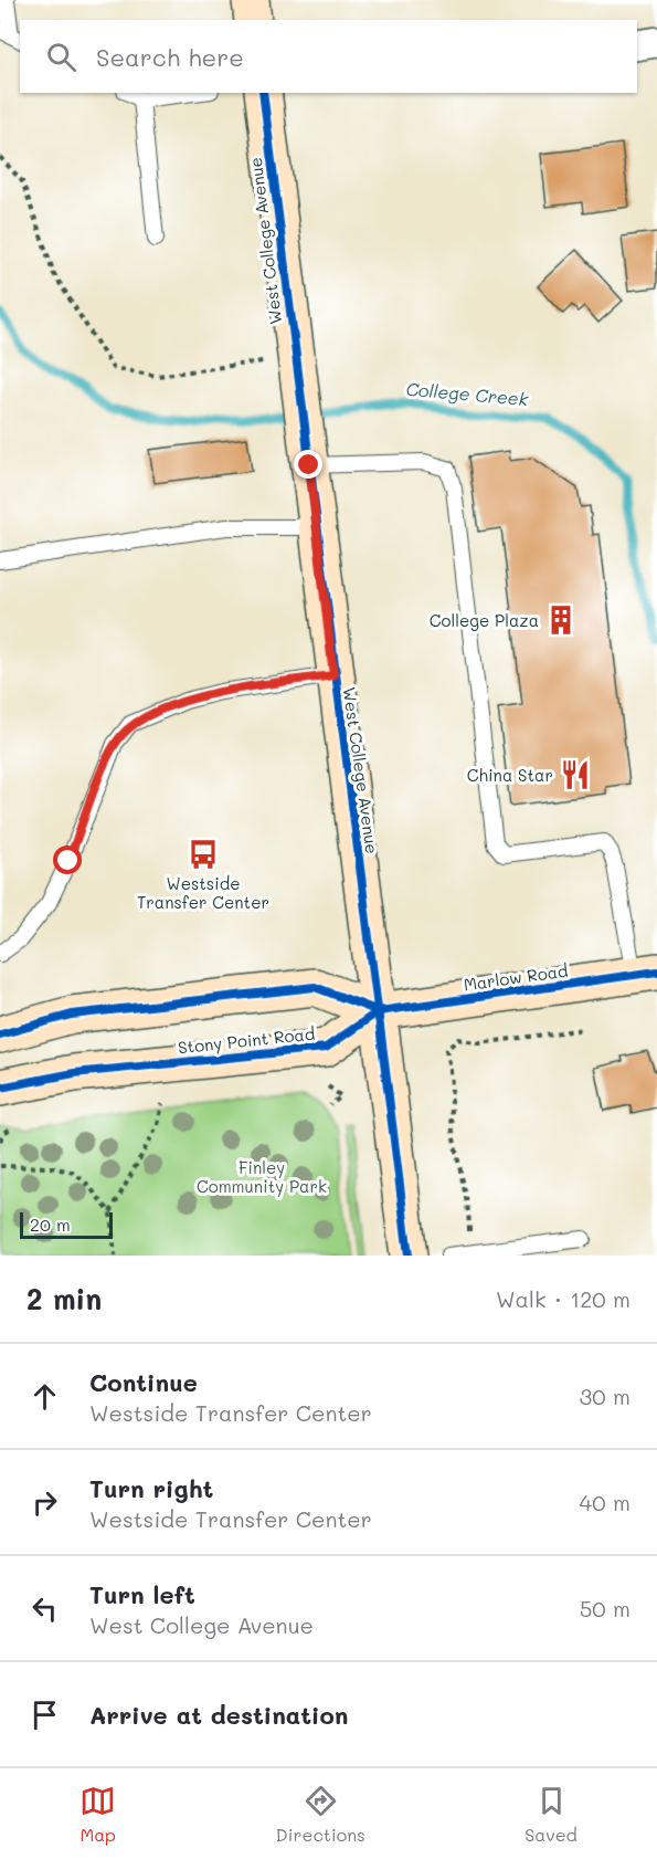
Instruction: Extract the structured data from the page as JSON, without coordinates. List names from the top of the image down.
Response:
{
  "streets": {
    "main road": ["West College Avenue", "Marlow Road", "Stony Point Road"]
  },
  "crossings": [
    ["West College Avenue", "Marlow Road"],
    ["West College Avenue", "Stony Point Road"],
    ["Marlow Road", "Stony Point Road"]
  ],
  "water": ["College Creek"],
  "parks": ["Finley Community Park"],
  "places": {
    "building": ["College Plaza"],
    "restaurant": ["China Star"],
    "bus stop": ["Westside Transfer Center"]
  },
  "scale_bar": "20 m",
  "page": {
    "search": "Search here",
    "scale": "20 m",
    "heading": ["2 min", "Walk · 120 m"],
    "list": [
      ["Continue", "Westside Transfer Center", "30 m"],
      ["Turn right", "Westside Transfer Center", "40 m"],
      ["Turn left", "West College Avenue", "50 m"],
      "Arrive at destination"
    ],
    "nav": ["Map", "Directions", "Saved"]
  }
}
